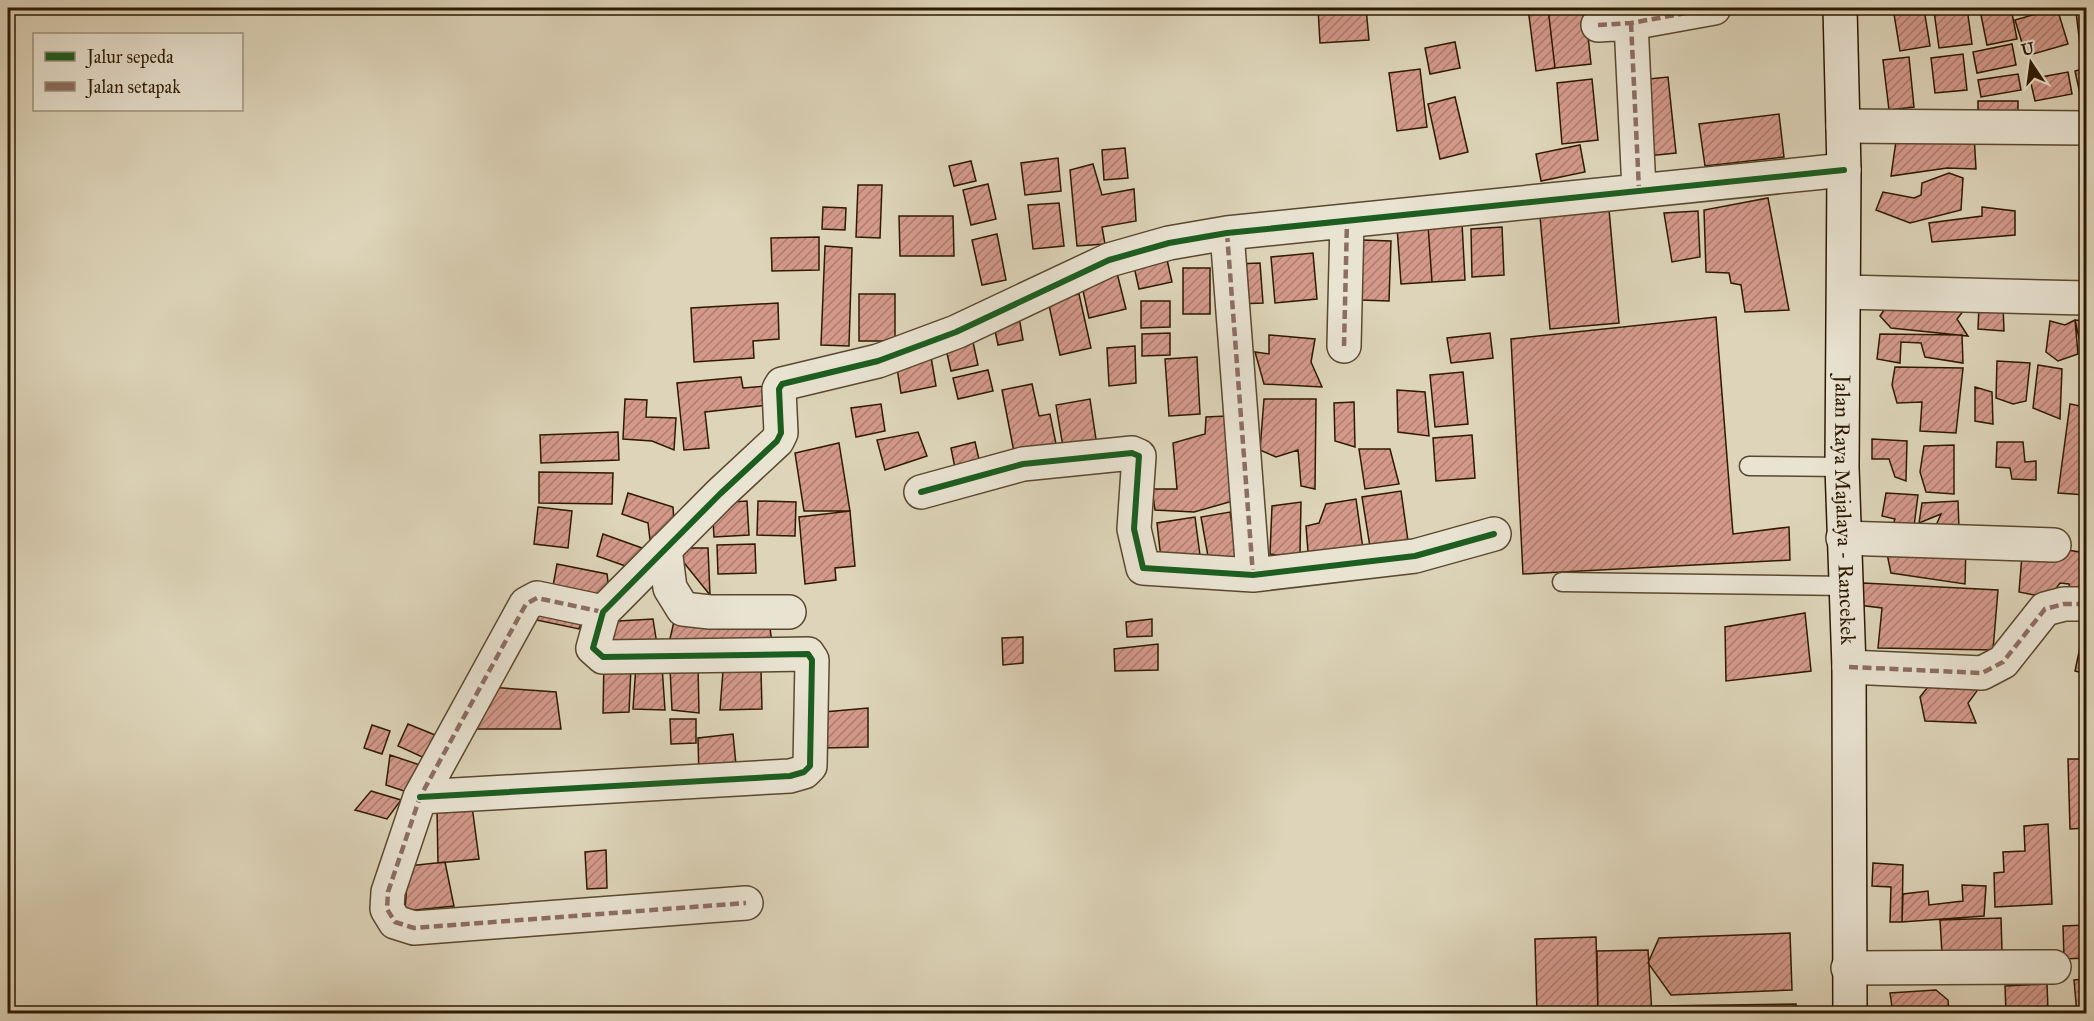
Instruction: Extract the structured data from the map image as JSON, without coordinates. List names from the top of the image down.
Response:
{
  "streets": {
    "street": ["Jalan Raya Majalaya - Rancekek"]
  },
  "legend": ["Jalur sepeda", "Jalan setapak"],
  "north": "top"
}
